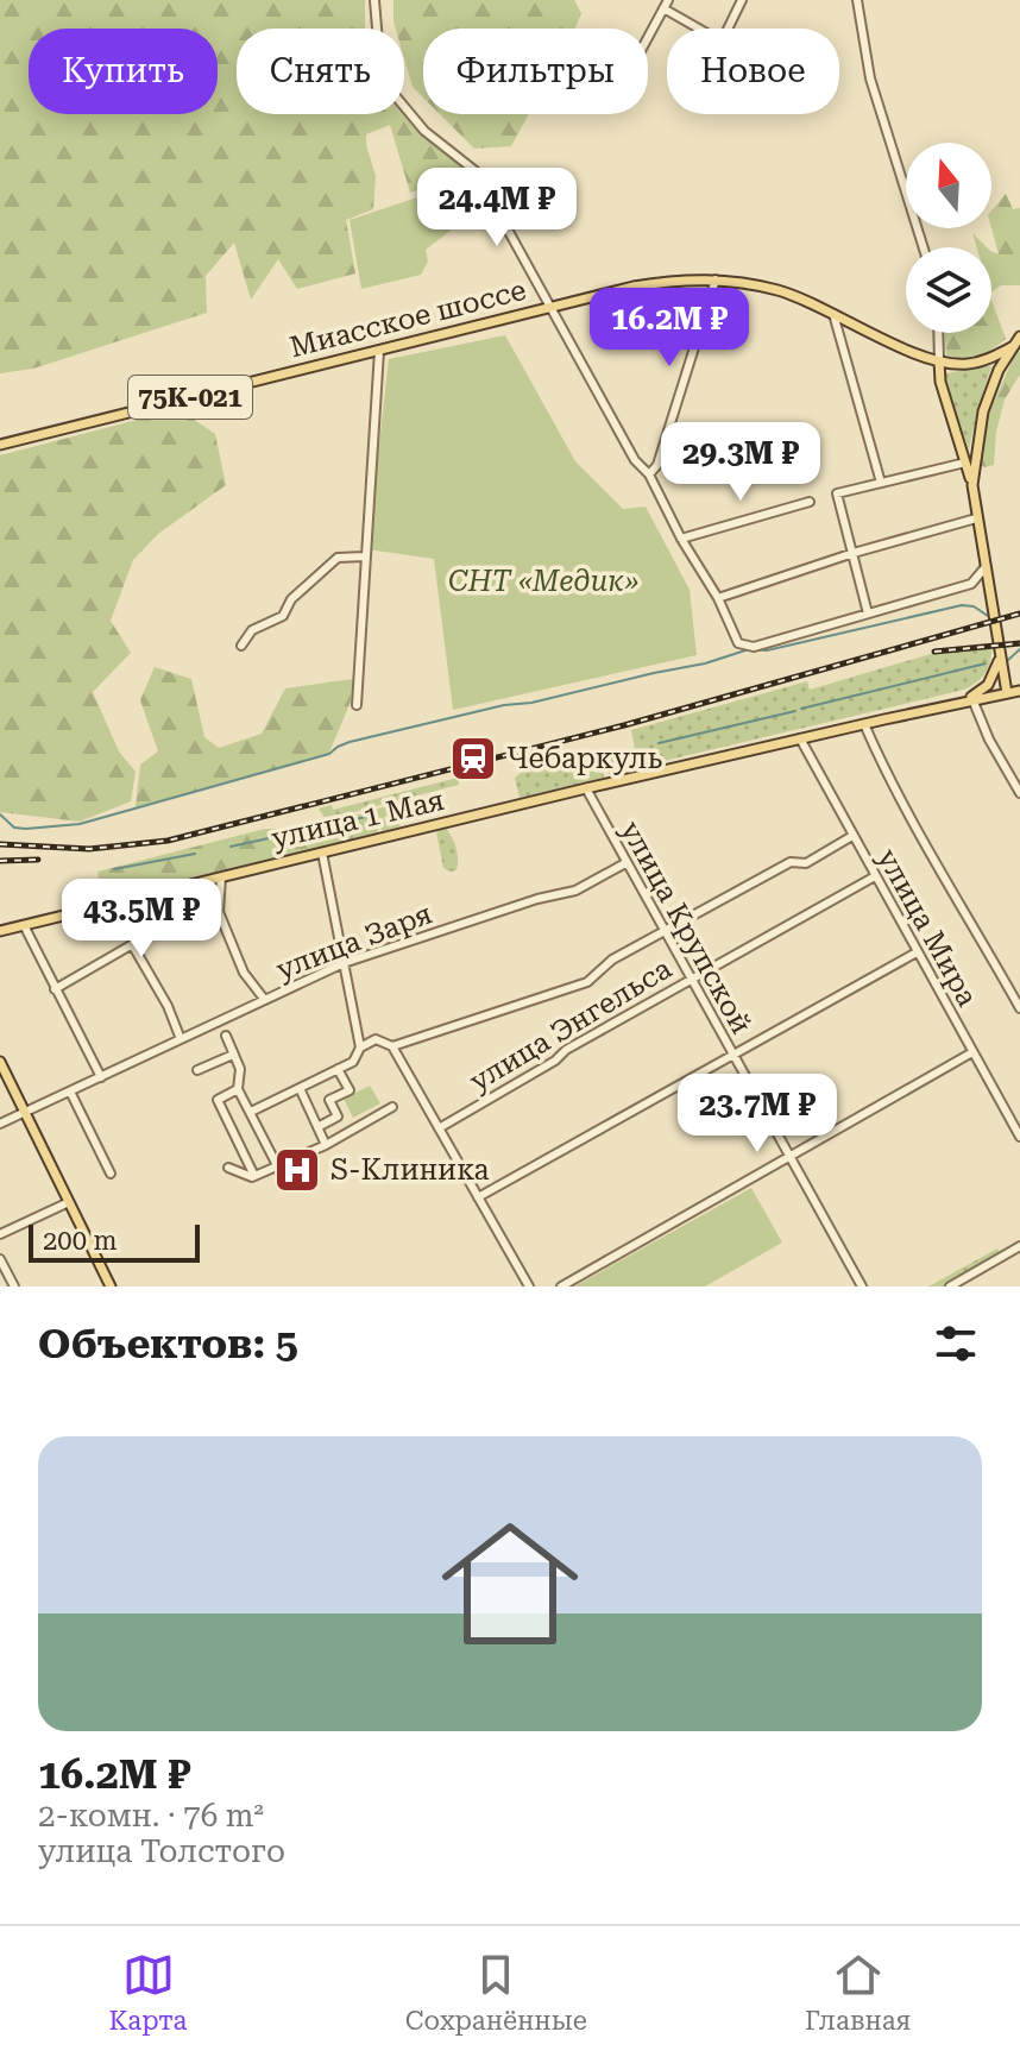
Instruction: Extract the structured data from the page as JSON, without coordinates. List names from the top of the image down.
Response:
{
  "streets": {
    "main road": ["Миасское шоссе", "75К-021", "улица 1 Мая"],
    "street": [
      "улица Крупской",
      "улица Мира",
      "улица Заря",
      "улица Энгельса"
    ]
  },
  "crossings": [
    ["Миасское шоссе", "75К-021"],
    ["улица 1 Мая", "улица Крупской"],
    ["улица 1 Мая", "улица Мира"],
    ["улица Крупской", "улица Заря"],
    ["улица Крупской", "улица Энгельса"],
    ["улица Мира", "улица Энгельса"]
  ],
  "parks": ["СНТ «Медик»"],
  "places": {
    "station": ["Чебаркуль"],
    "hospital": ["S-Клиника"]
  },
  "scale_bar": "200 m",
  "north": "top",
  "page": {
    "chip": [
      "Купить",
      "Снять",
      "Фильтры",
      "Новое"
    ],
    "price": [
      "24.4M ₽",
      "16.2M ₽",
      "29.3M ₽",
      "43.5M ₽",
      "23.7M ₽"
    ],
    "scale": "200 m",
    "heading": "Объектов: 5",
    "list": [
      {
        "name": "16.2M ₽",
        "note": "2-комн. · 76 m² · улица Толстого"
      }
    ],
    "tabs": ["Карта", "Сохранённые", "Главная"]
  }
}
